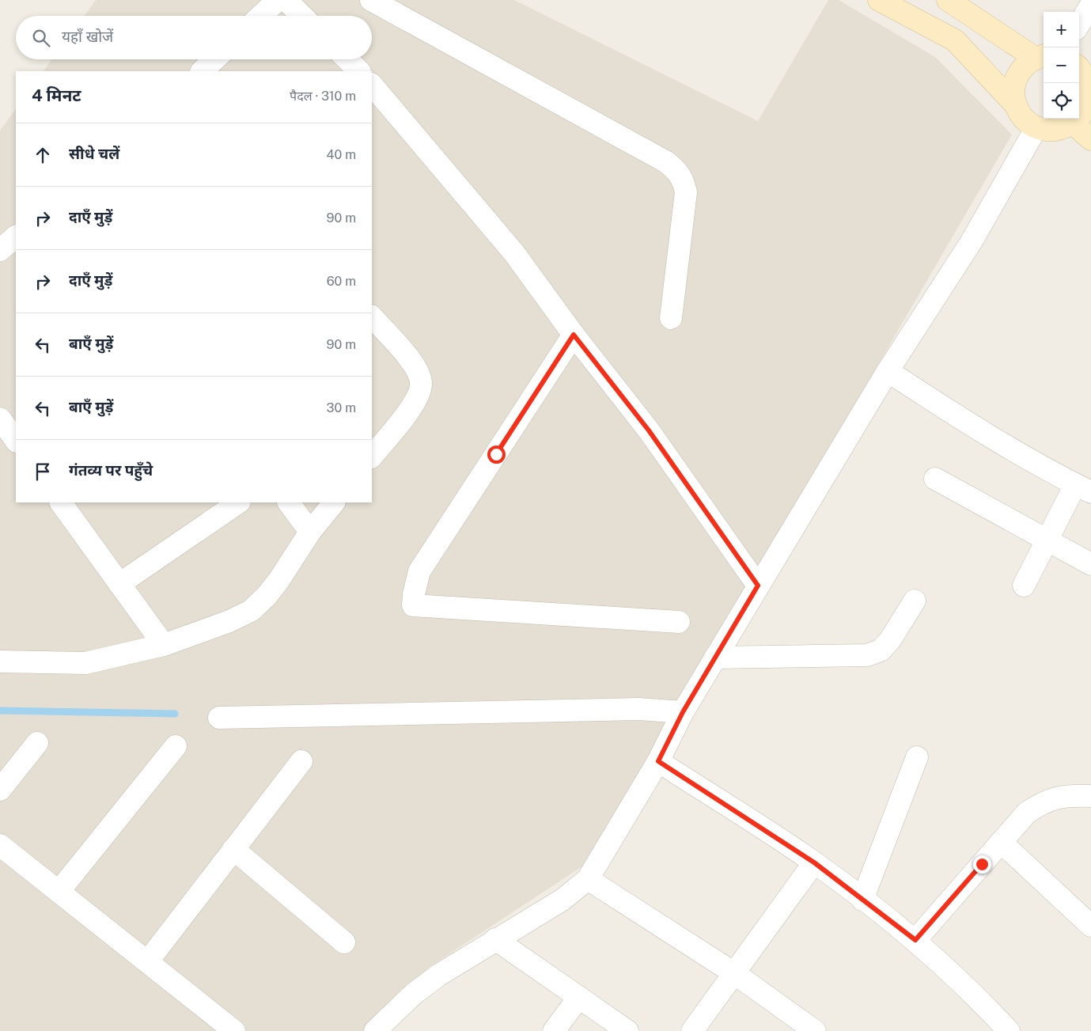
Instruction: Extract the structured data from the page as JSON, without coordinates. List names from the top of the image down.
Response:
{
  "page": {
    "map_buttons": ["+", "−"],
    "search": "यहाँ खोजें",
    "heading": ["4 मिनट", "पैदल · 310 m"],
    "list": [
      ["सीधे चलें", "40 m"],
      ["दाएँ मुड़ें", "90 m"],
      ["दाएँ मुड़ें", "60 m"],
      ["बाएँ मुड़ें", "90 m"],
      ["बाएँ मुड़ें", "30 m"],
      "गंतव्य पर पहुँचे"
    ]
  }
}
